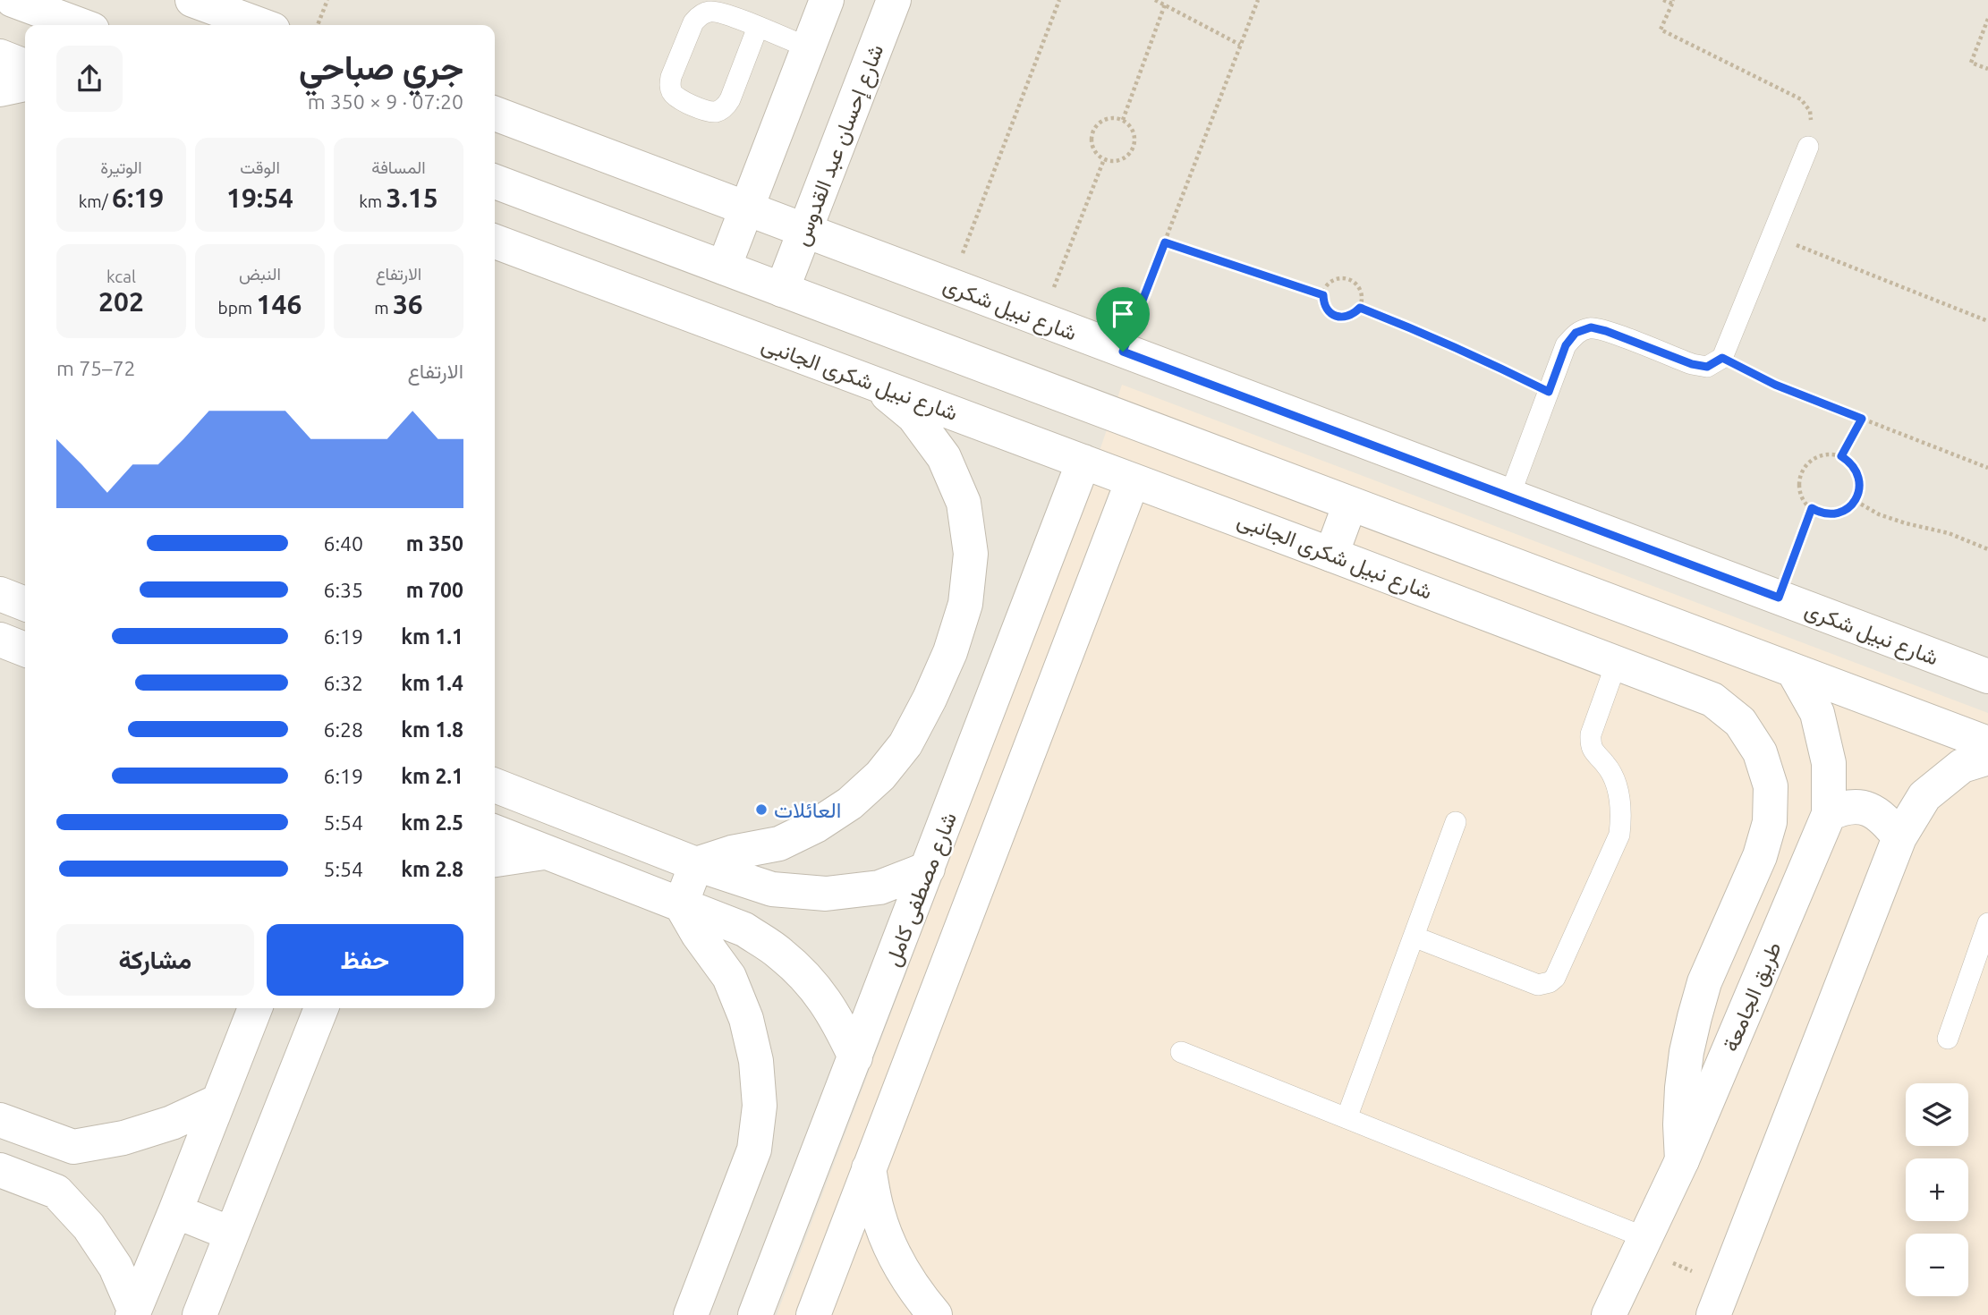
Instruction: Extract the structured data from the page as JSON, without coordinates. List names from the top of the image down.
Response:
{
  "streets": {
    "street": [
      "شارع إحسان عبد القدوس",
      "شارع نبيل شكرى",
      "شارع نبيل شكرى الجانبى",
      "شارع مصطفى كامل",
      "طريق الجامعة"
    ]
  },
  "crossings": [
    ["شارع إحسان عبد القدوس", "شارع نبيل شكرى"],
    ["شارع نبيل شكرى الجانبى", "شارع مصطفى كامل"],
    ["شارع نبيل شكرى الجانبى", "طريق الجامعة"]
  ],
  "places": ["العائلات"],
  "page": {
    "heading": ["جري صباحي", "07:20 · 9 × 350 m"],
    "stats": [
      ["المسافة", "3.15 km"],
      ["الوقت", "19:54"],
      ["الوتيرة", "6:19 /km"],
      ["الارتفاع", "36 m"],
      ["النبض", "146 bpm"],
      ["kcal", "202"]
    ],
    "chart": ["الارتفاع", "72–75 m"],
    "list": [
      {
        "name": "350 m",
        "note": "6:40"
      },
      {
        "name": "700 m",
        "note": "6:35"
      },
      {
        "name": "1.1 km",
        "note": "6:19"
      },
      {
        "name": "1.4 km",
        "note": "6:32"
      },
      {
        "name": "1.8 km",
        "note": "6:28"
      },
      {
        "name": "2.1 km",
        "note": "6:19"
      },
      {
        "name": "2.5 km",
        "note": "5:54"
      },
      {
        "name": "2.8 km",
        "note": "5:54"
      }
    ],
    "buttons": ["حفظ", "مشاركة"],
    "map_buttons": ["+", "−"]
  }
}
